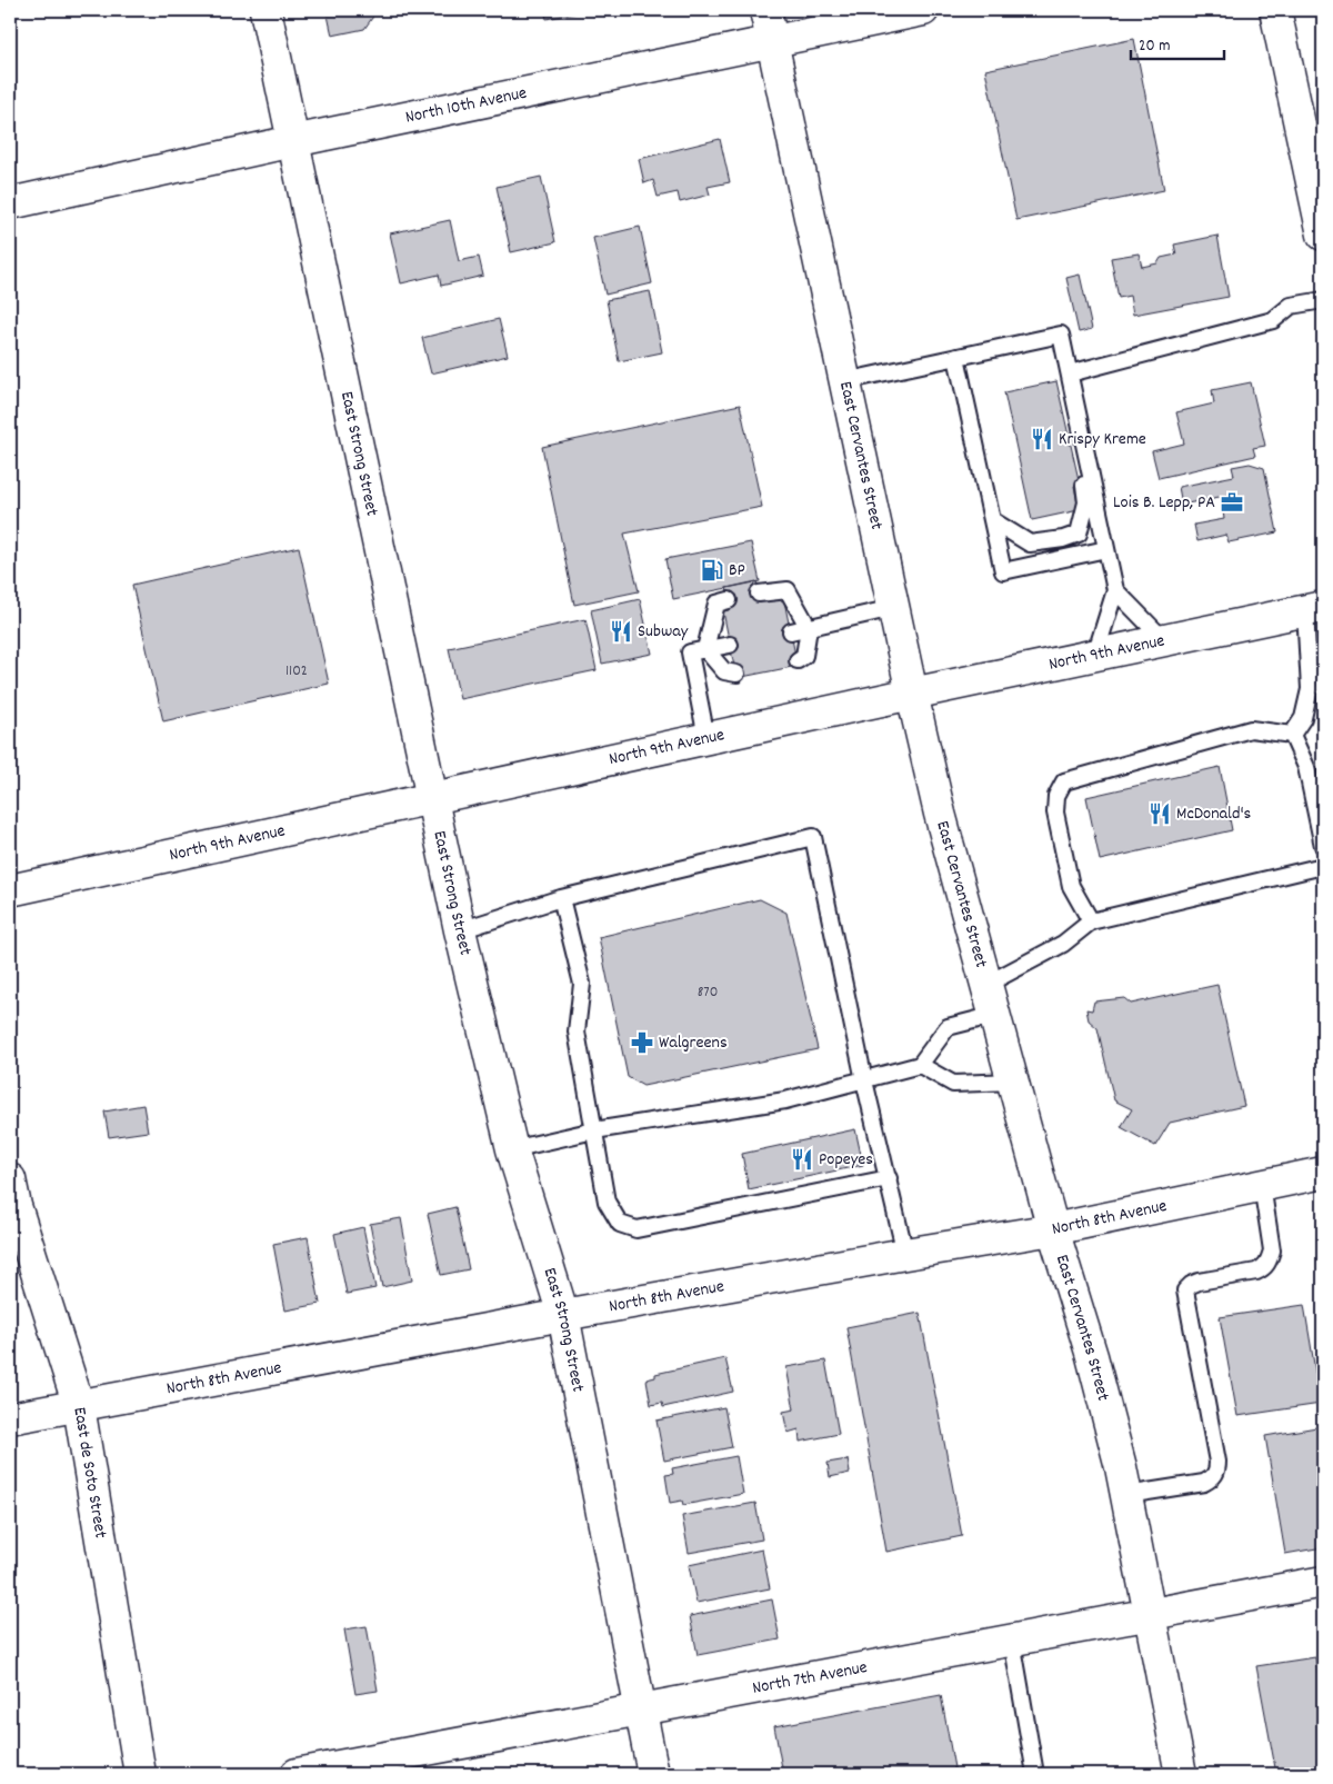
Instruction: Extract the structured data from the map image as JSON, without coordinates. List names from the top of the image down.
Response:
{
  "streets": {
    "street": [
      "North 10th Avenue",
      "East Strong Street",
      "East Cervantes Street",
      "North 9th Avenue",
      "North 8th Avenue",
      "East de Soto Street",
      "North 7th Avenue"
    ]
  },
  "crossings": [
    ["North 10th Avenue", "East Strong Street"],
    ["North 10th Avenue", "East Cervantes Street"],
    ["East Strong Street", "North 9th Avenue"],
    ["East Strong Street", "North 8th Avenue"],
    ["East Strong Street", "North 7th Avenue"],
    ["East Cervantes Street", "North 9th Avenue"],
    ["East Cervantes Street", "North 8th Avenue"],
    ["East Cervantes Street", "North 7th Avenue"],
    ["North 8th Avenue", "East de Soto Street"]
  ],
  "places": {
    "restaurant": [
      "Krispy Kreme",
      "Subway",
      "McDonald's",
      "Popeyes"
    ],
    "office": ["Lois B. Lepp, PA"],
    "fuel station": ["BP"],
    "pharmacy": ["Walgreens"]
  },
  "house_numbers": ["1102", "870"],
  "scale_bar": "20 m"
}
